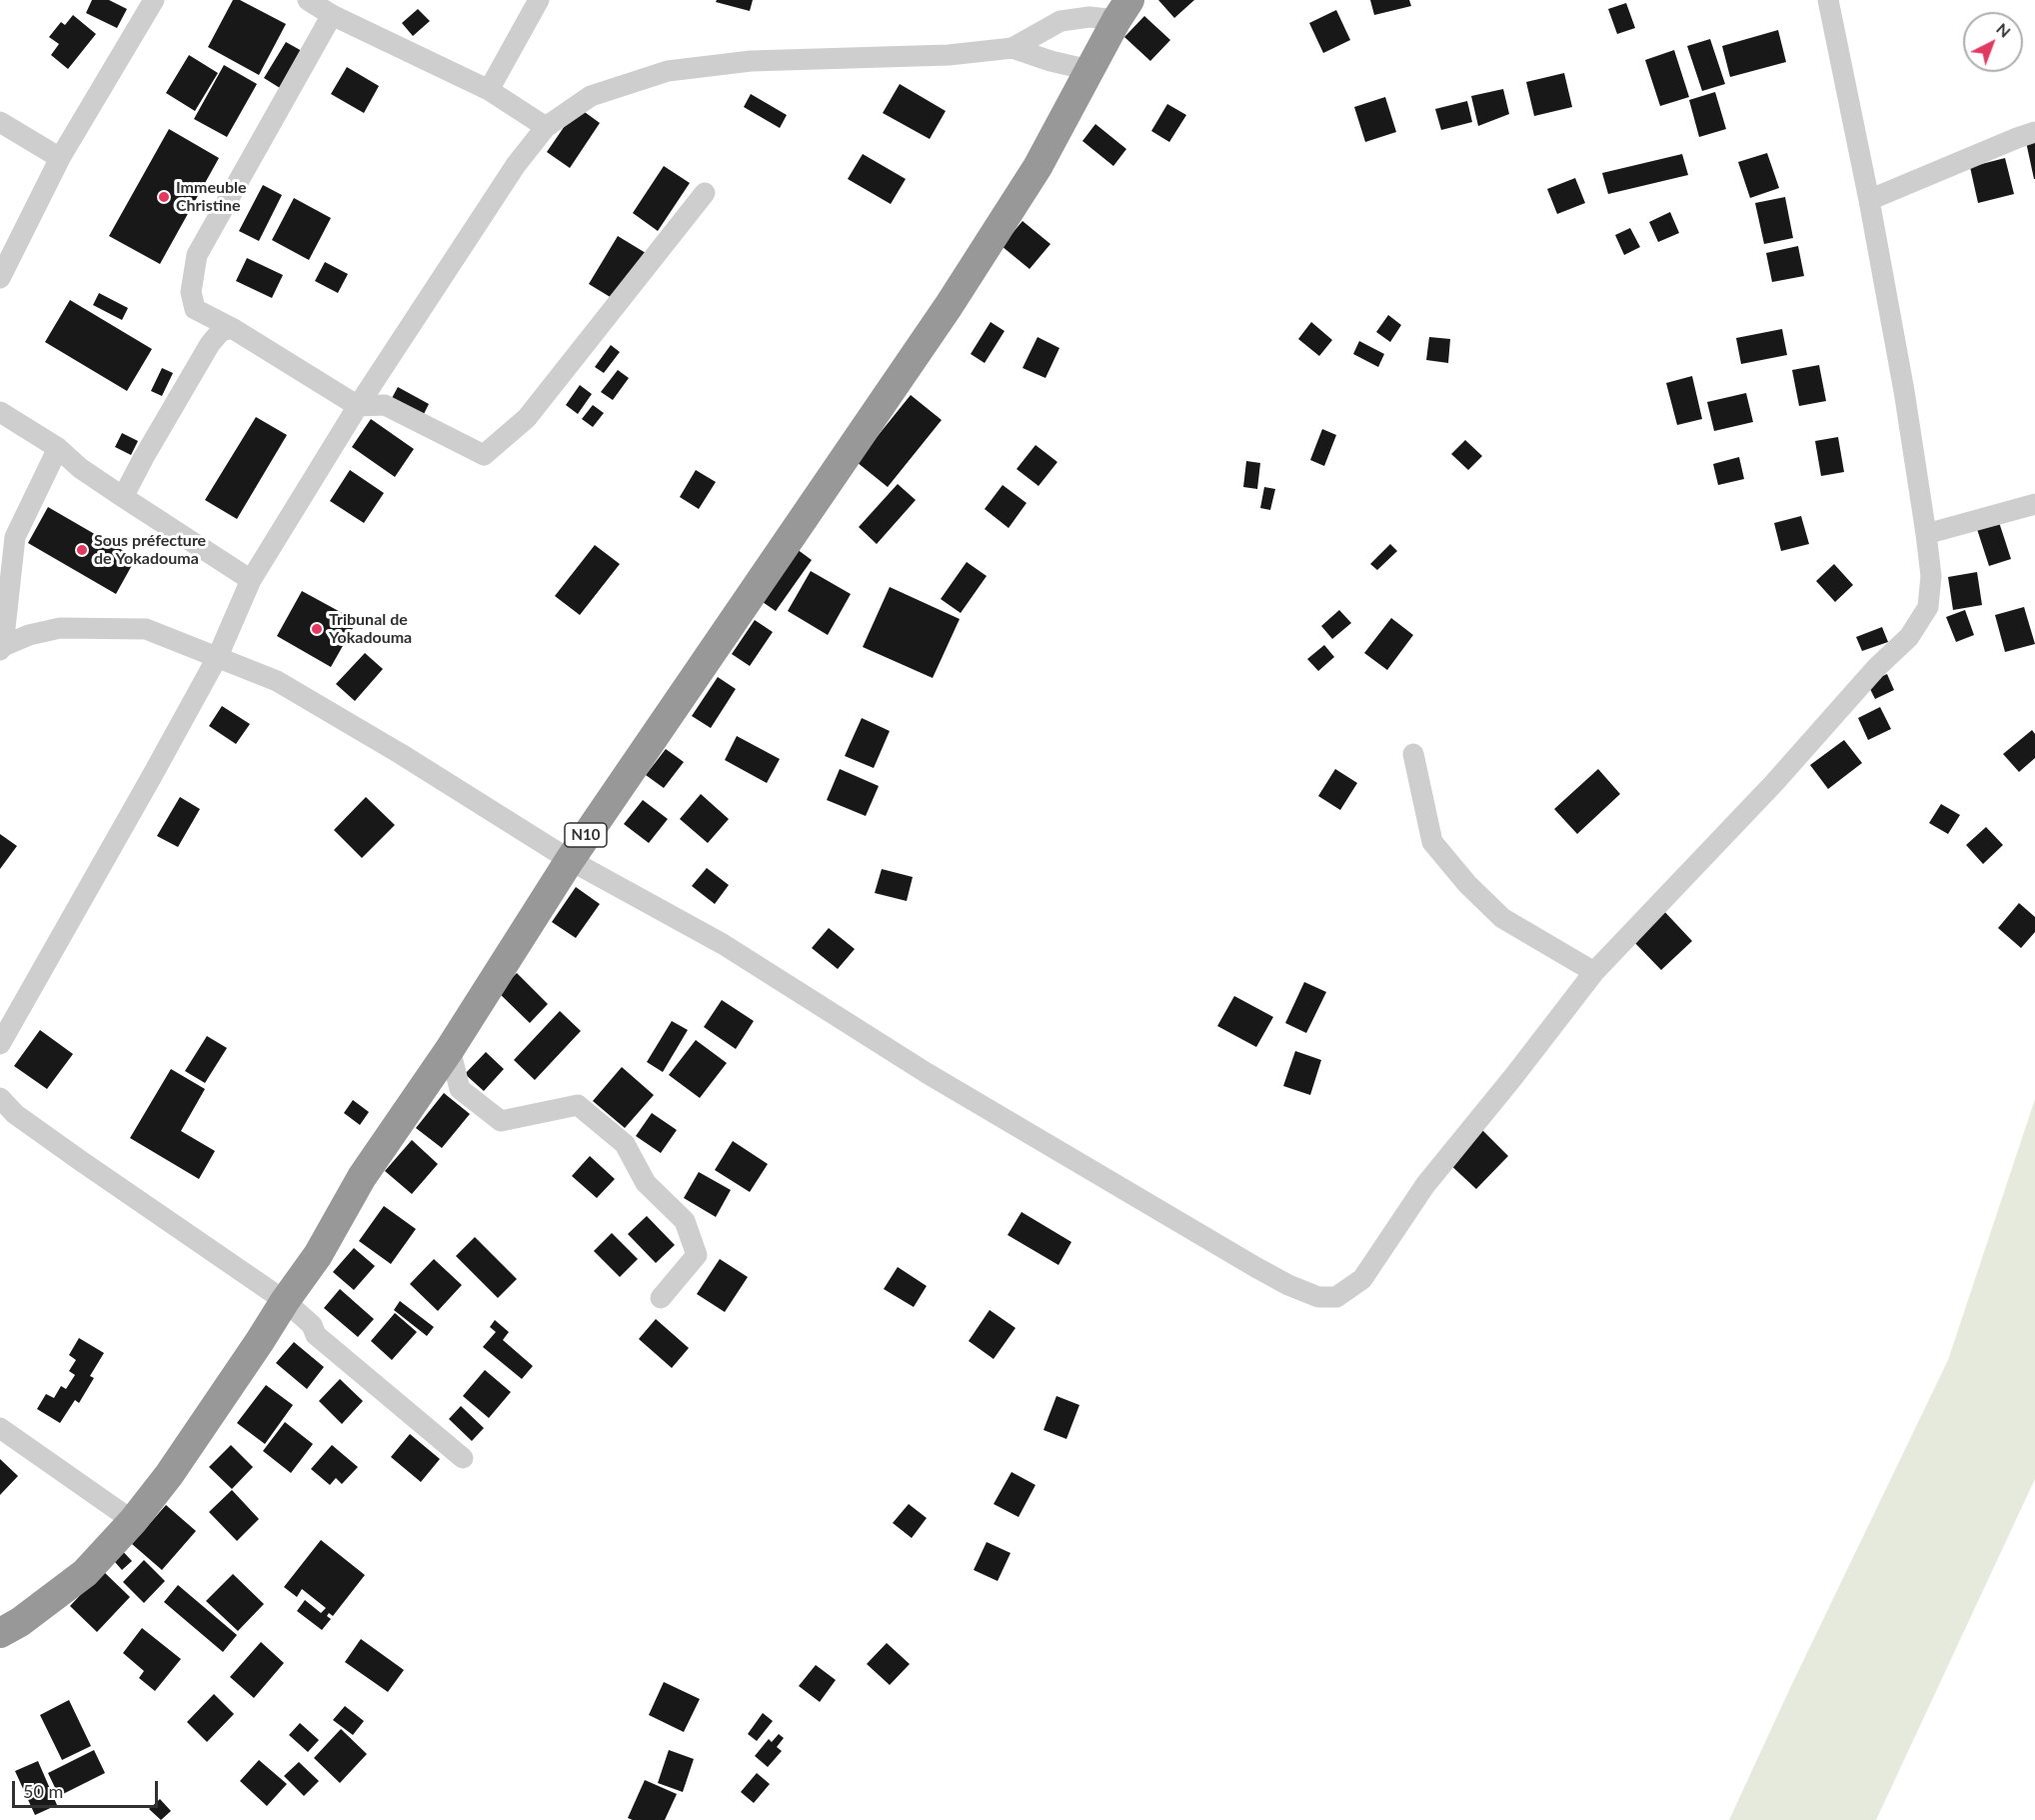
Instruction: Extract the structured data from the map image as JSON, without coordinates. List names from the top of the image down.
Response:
{
  "streets": {
    "highway": ["N10"]
  },
  "places": ["Immeuble Christine", "Sous préfecture de Yokadouma", "Tribunal de Yokadouma"],
  "scale_bar": "50 m",
  "north": "top right"
}
